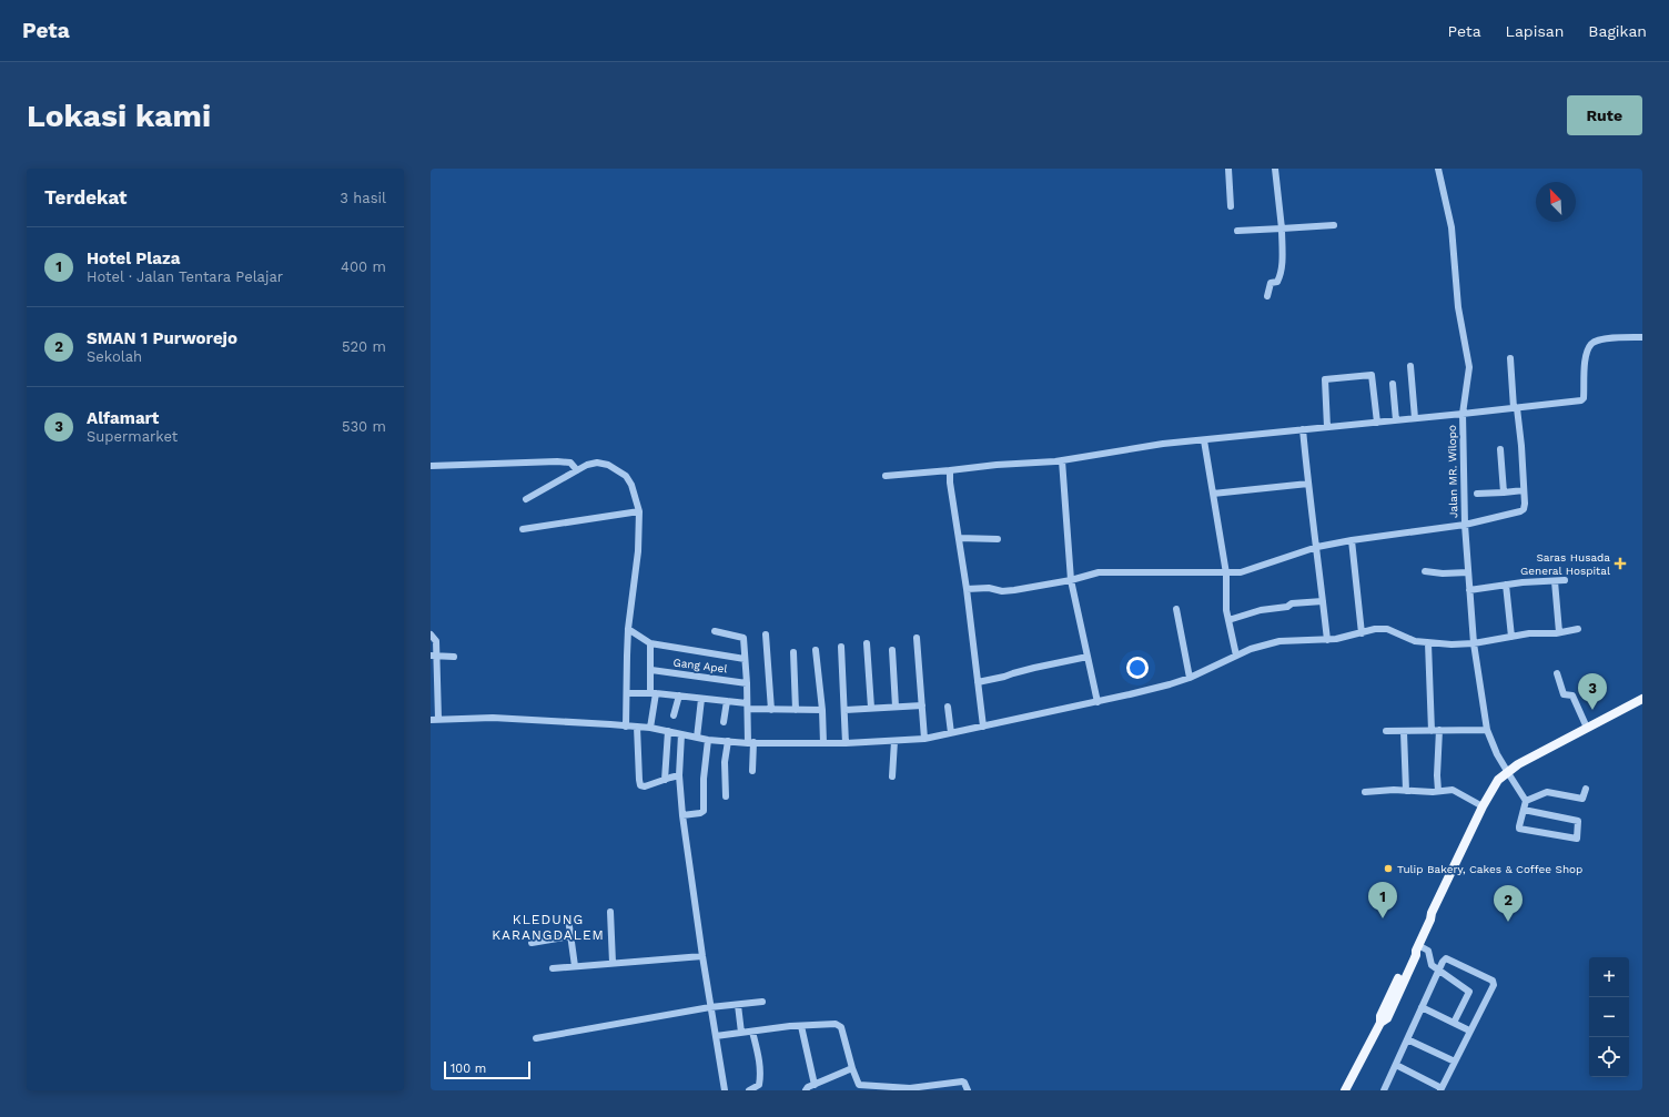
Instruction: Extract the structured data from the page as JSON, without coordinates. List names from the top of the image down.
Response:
{
  "streets": {
    "street": ["Jalan MR. Wilopo", "Gang Apel"]
  },
  "districts": ["KLEDUNG KARANGDALEM"],
  "places": {
    "health": ["Saras Husada General Hospital"],
    "other": ["Tulip Bakery, Cakes & Coffee Shop"]
  },
  "scale_bar": "100 m",
  "north": "top left",
  "page": {
    "header": "Peta",
    "nav": ["Peta", "Lapisan", "Bagikan"],
    "buttons": "Rute",
    "title": "Lokasi kami",
    "heading": ["Terdekat", "3 hasil"],
    "list": [
      {
        "mark": "1",
        "name": "Hotel Plaza",
        "note": "Hotel · Jalan Tentara Pelajar",
        "value": "400 m"
      },
      {
        "mark": "2",
        "name": "SMAN 1 Purworejo",
        "note": "Sekolah",
        "value": "520 m"
      },
      {
        "mark": "3",
        "name": "Alfamart",
        "note": "Supermarket",
        "value": "530 m"
      }
    ],
    "pins": ["3", "1", "2"],
    "map_buttons": ["+", "−"],
    "scale": "100 m"
  }
}
